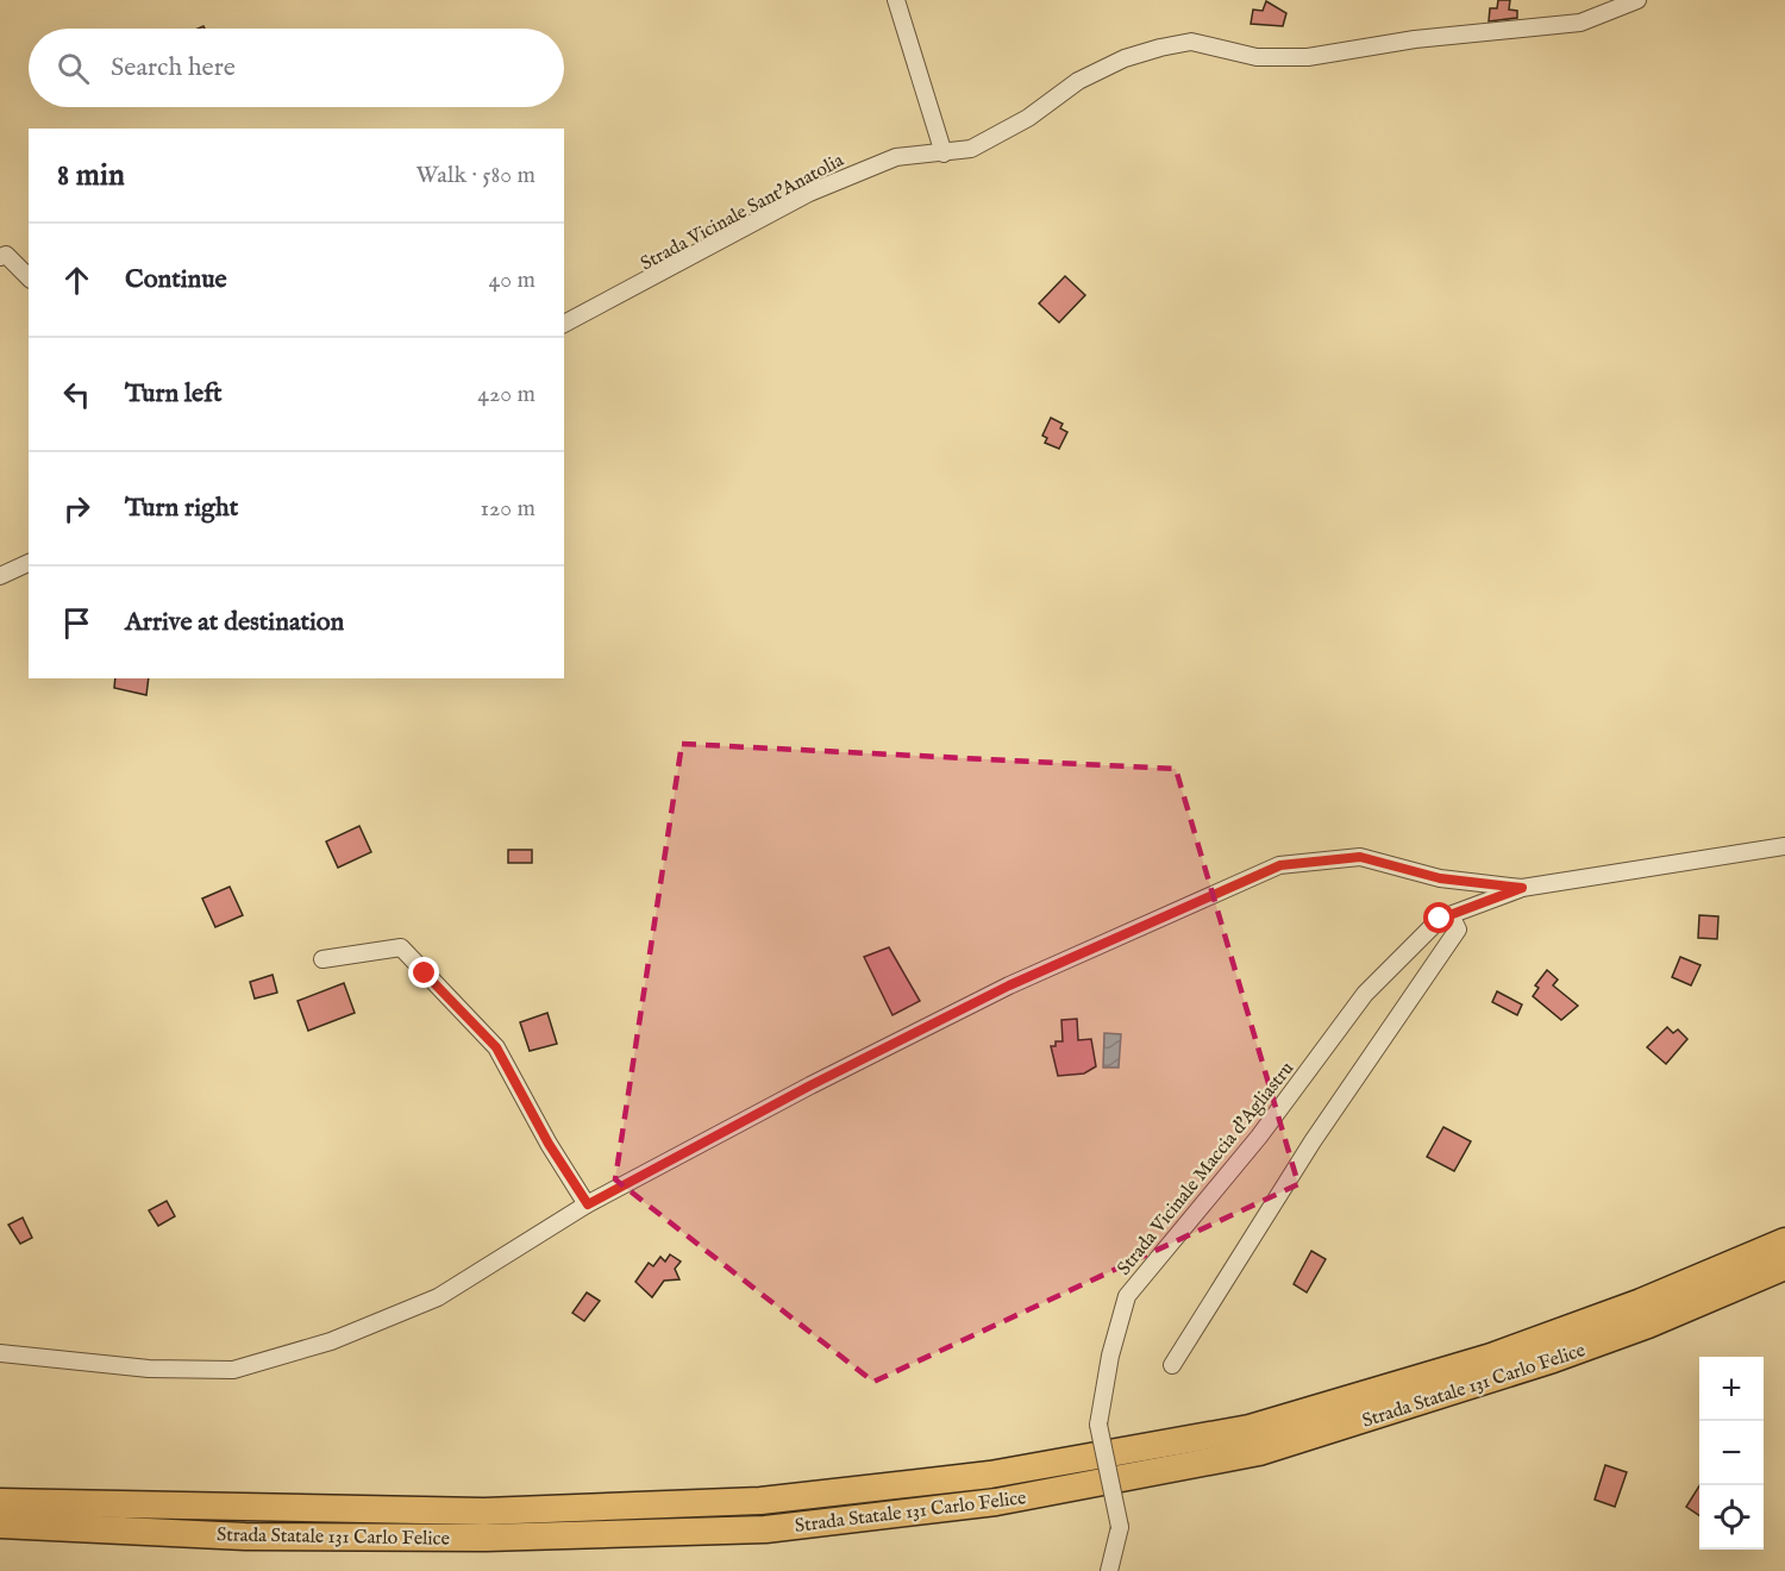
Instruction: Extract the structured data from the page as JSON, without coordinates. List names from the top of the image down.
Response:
{
  "streets": {
    "highway": ["Strada Statale 131 Carlo Felice"],
    "street": ["Strada Vicinale Sant'Anatolia", "Strada Vicinale Maccia d'Agliastru"]
  },
  "page": {
    "search": "Search here",
    "heading": ["8 min", "Walk · 580 m"],
    "list": [
      ["Continue", "40 m"],
      ["Turn left", "420 m"],
      ["Turn right", "120 m"],
      "Arrive at destination"
    ],
    "map_buttons": ["+", "−"]
  }
}
